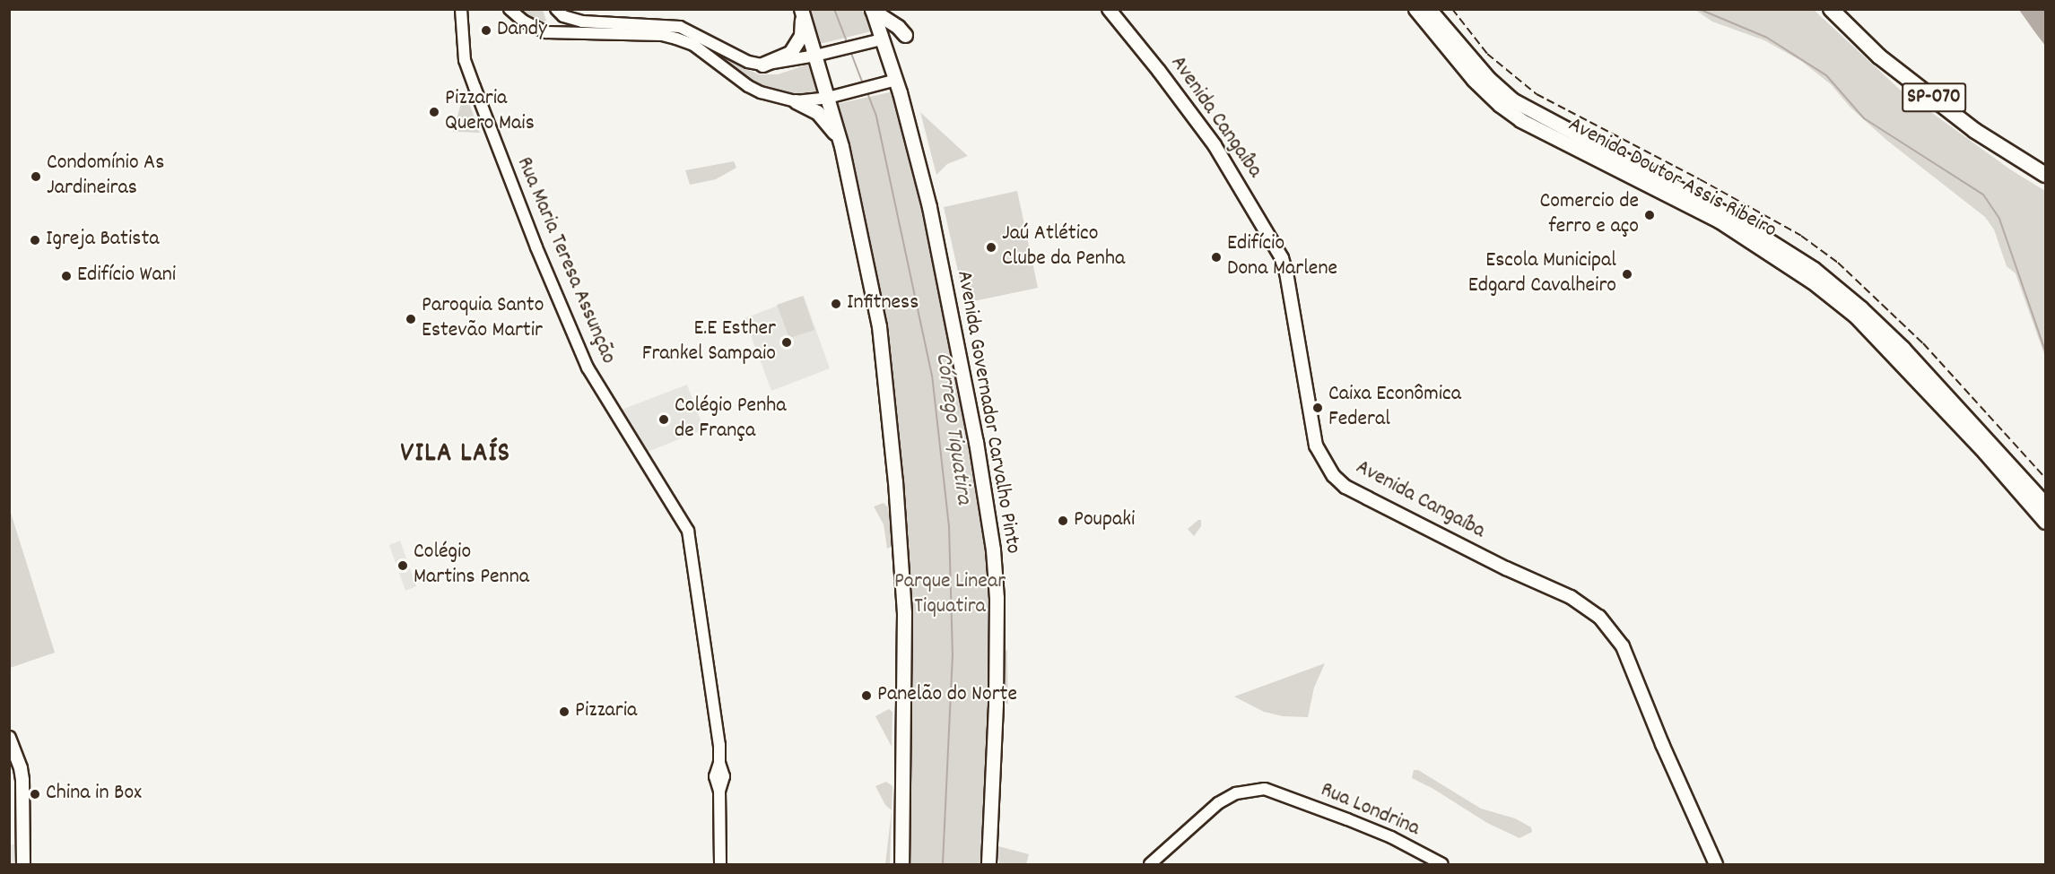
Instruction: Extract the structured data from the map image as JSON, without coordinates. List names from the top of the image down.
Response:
{
  "streets": {
    "highway": ["SP-070"],
    "main road": ["Avenida Cangaíba", "Avenida Doutor Assis Ribeiro", "Avenida Governador Carvalho Pinto"],
    "street": ["Rua Maria Teresa Assunção", "Rua Londrina"]
  },
  "districts": ["VILA LAÍS"],
  "water": ["Córrego Tiquatira"],
  "parks": ["Parque Linear Tiquatira"],
  "places": [
    "Dandy",
    "Pizzaria Quero Mais",
    "Condomínio As Jardineiras",
    "Comercio de ferro e aço",
    "Igreja Batista",
    "Jaú Atlético Clube da Penha",
    "Edifício Dona Marlene",
    "Escola Municipal Edgard Cavalheiro",
    "Edifício Wani",
    "Infitness",
    "Paroquia Santo Estevão Martir",
    "E.E Esther Frankel Sampaio",
    "Caixa Econômica Federal",
    "Colégio Penha de França",
    "Poupaki",
    "Colégio Martins Penna",
    "Panelão do Norte",
    "Pizzaria",
    "China in Box"
  ]
}
